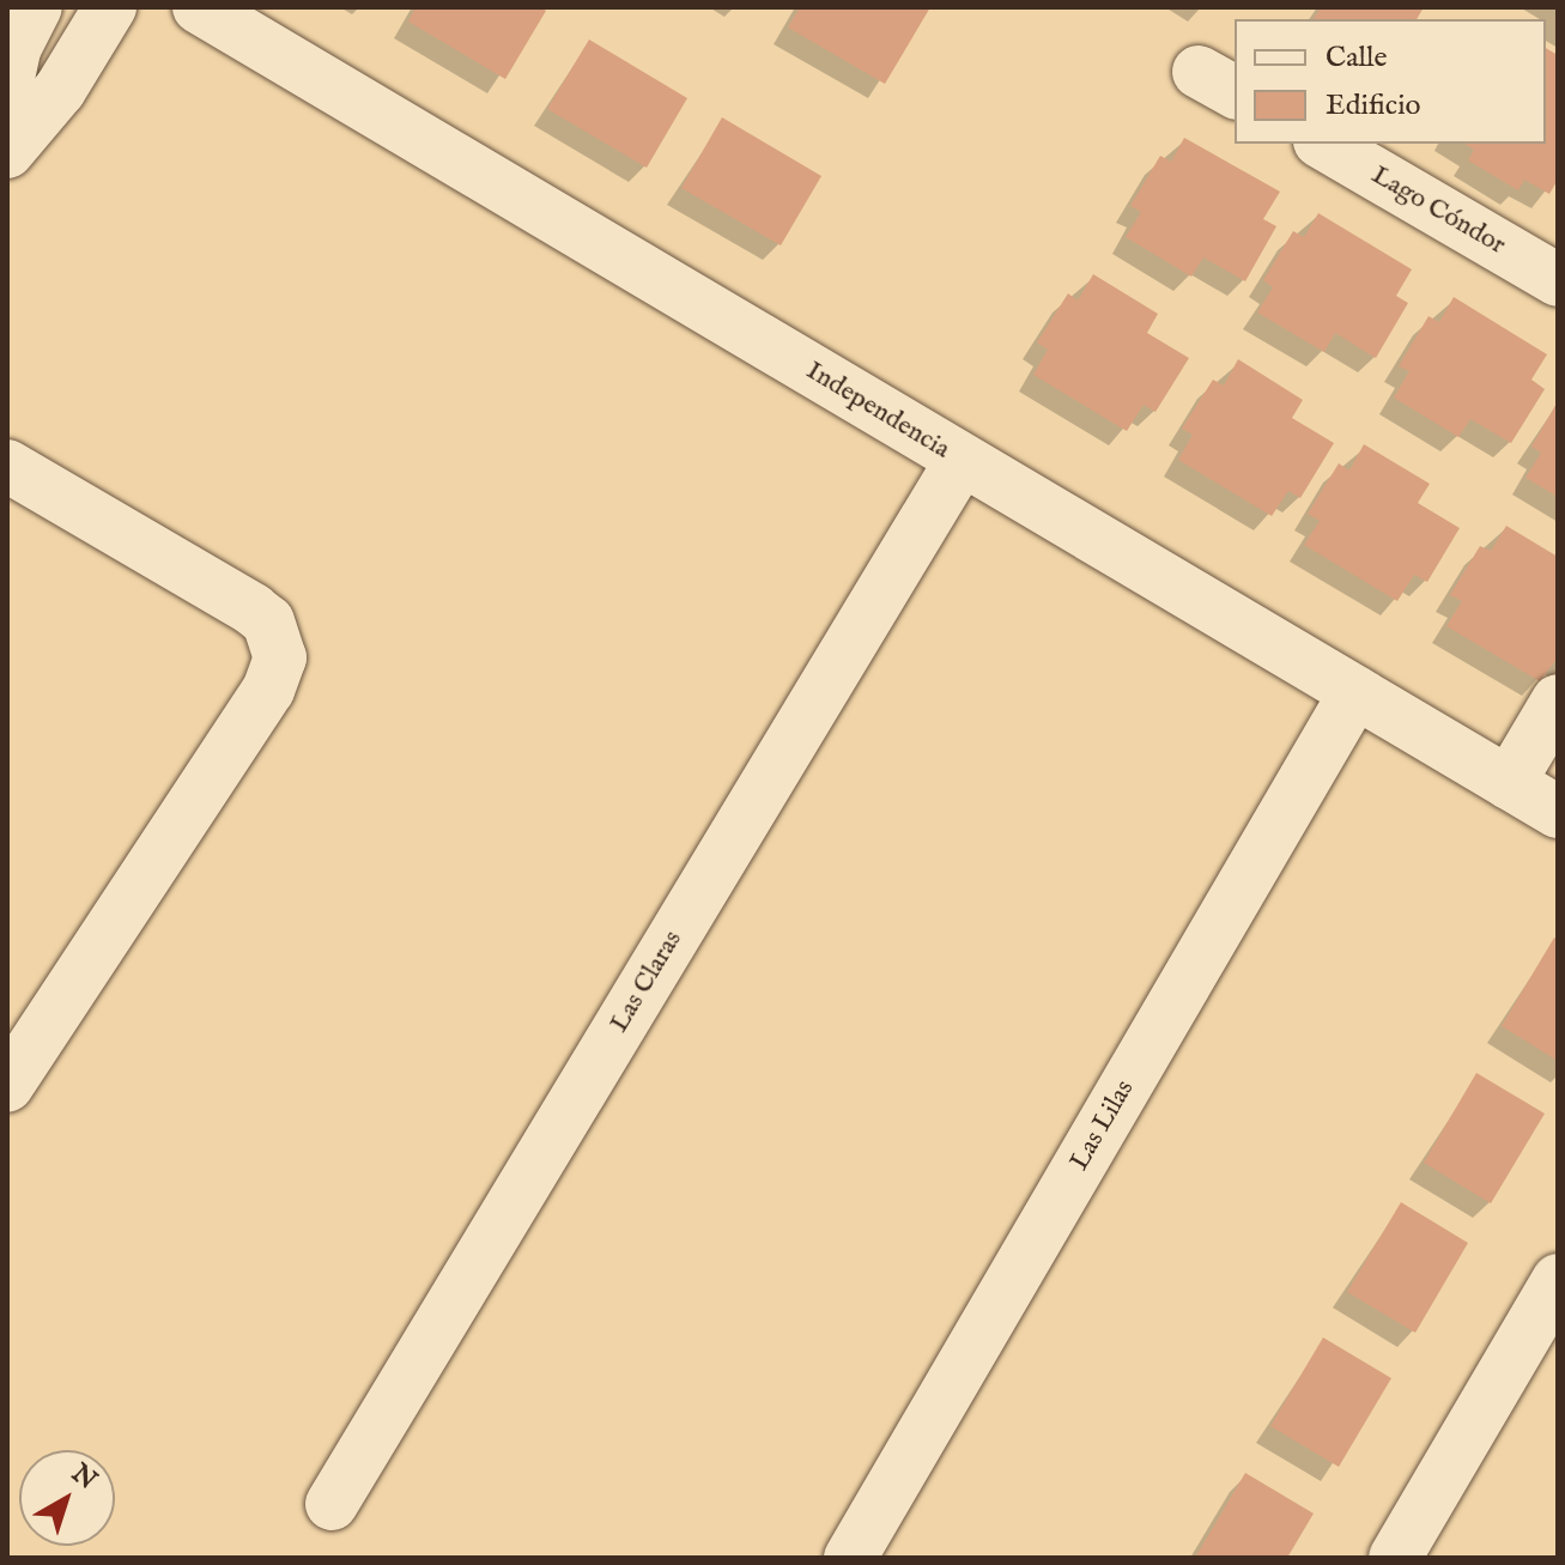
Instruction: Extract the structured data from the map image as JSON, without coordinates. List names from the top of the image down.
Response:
{
  "streets": {
    "street": [
      "Lago Cóndor",
      "Independencia",
      "Las Claras",
      "Las Lilas"
    ]
  },
  "crossings": [
    ["Independencia", "Las Claras"],
    ["Independencia", "Las Lilas"]
  ],
  "legend": ["Calle", "Edificio"],
  "north": "top right"
}
